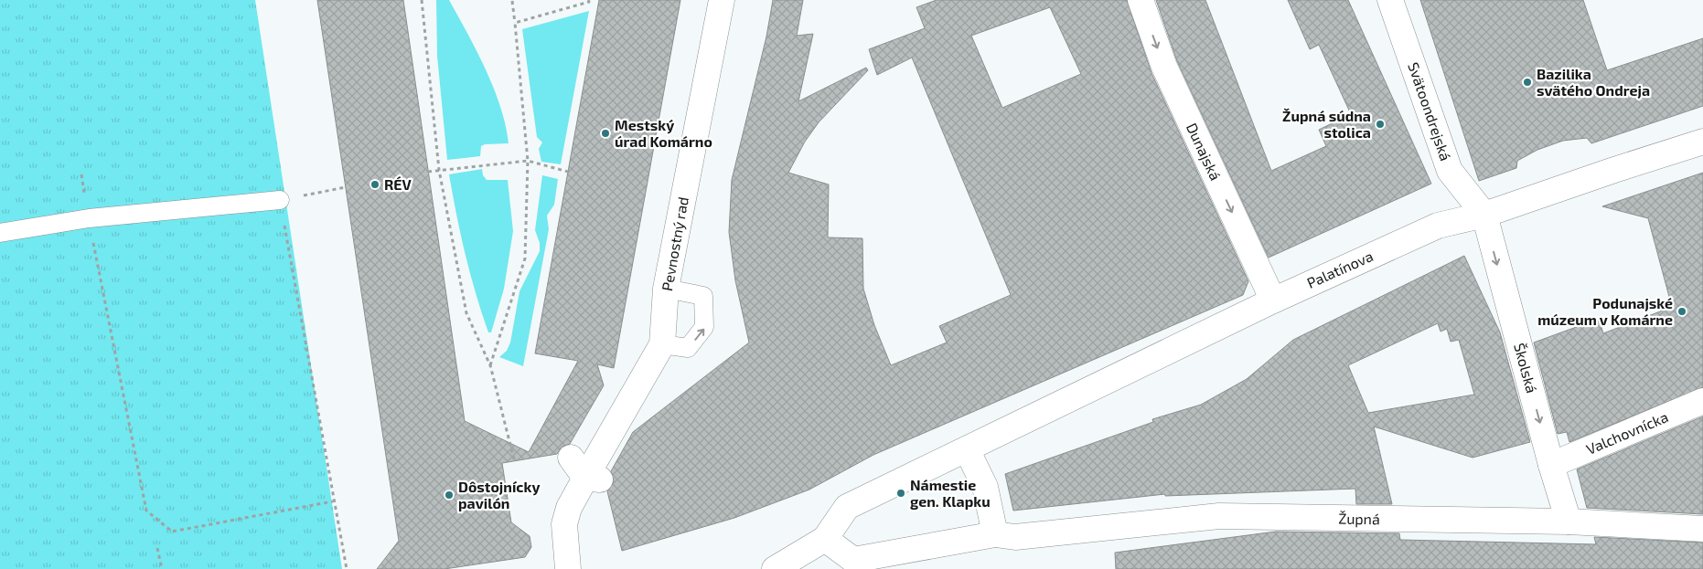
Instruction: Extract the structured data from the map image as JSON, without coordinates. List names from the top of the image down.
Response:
{
  "streets": {
    "street": [
      "Svätoondrejská",
      "Dunajská",
      "Pevnostný rad",
      "Palatínova",
      "Školská",
      "Valchovnícka",
      "Župná"
    ]
  },
  "crossings": [
    ["Svätoondrejská", "Palatínova"],
    ["Svätoondrejská", "Školská"],
    ["Dunajská", "Palatínova"],
    ["Palatínova", "Školská"],
    ["Palatínova", "Župná"],
    ["Školská", "Valchovnícka"],
    ["Školská", "Župná"]
  ],
  "one_way": ["Dunajská", "Školská"],
  "places": [
    "Bazilika svätého Ondreja",
    "Župná súdna stolica",
    "Mestský úrad Komárno",
    "RÉV",
    "Podunajské múzeum v Komárne",
    "Námestie gen. Klapku",
    "Dôstojnícky pavilón"
  ]
}
